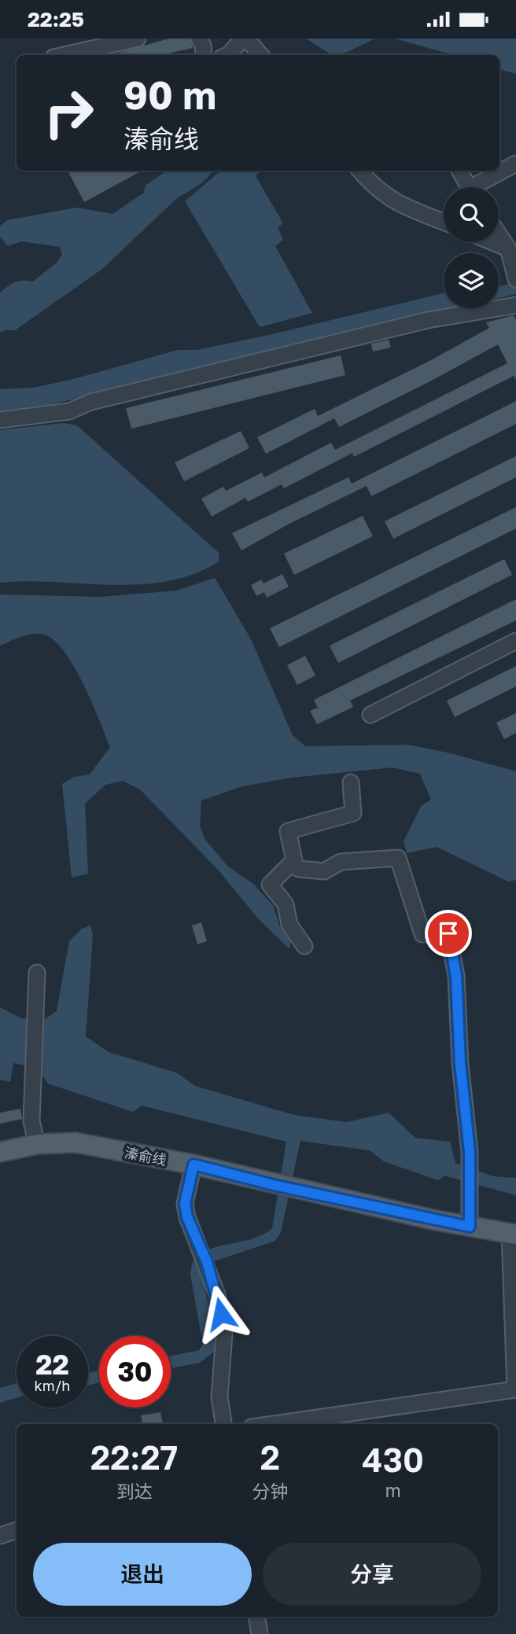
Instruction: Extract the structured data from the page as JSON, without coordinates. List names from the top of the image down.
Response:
{
  "streets": {
    "main road": ["溱俞线"]
  },
  "page": {
    "status": "22:25",
    "turn": ["90 m", "溱俞线"],
    "speed": "22 km/h",
    "limit": "30",
    "eta": [
      "22:27",
      "到达",
      "2",
      "分钟",
      "430",
      "m"
    ],
    "buttons": ["退出", "分享"]
  }
}
